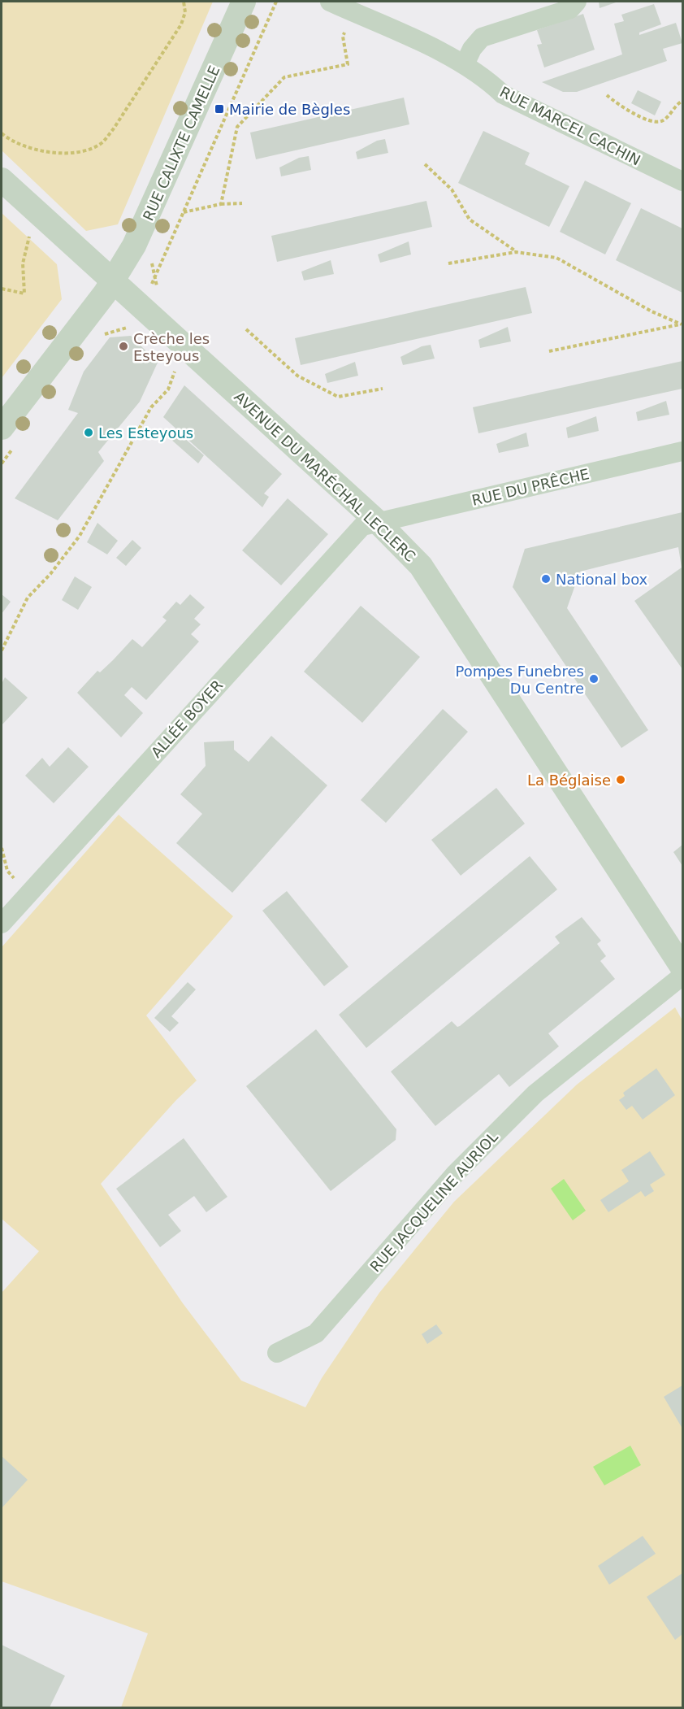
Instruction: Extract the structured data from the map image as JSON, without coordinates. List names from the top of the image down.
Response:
{
  "streets": {
    "street": [
      "RUE MARCEL CACHIN",
      "RUE CALIXTE CAMELLE",
      "AVENUE DU MARÉCHAL LECLERC",
      "RUE DU PRÊCHE",
      "ALLÉE BOYER",
      "RUE JACQUELINE AURIOL"
    ]
  },
  "crossings": [
    ["RUE CALIXTE CAMELLE", "AVENUE DU MARÉCHAL LECLERC"],
    ["AVENUE DU MARÉCHAL LECLERC", "RUE DU PRÊCHE"],
    ["AVENUE DU MARÉCHAL LECLERC", "ALLÉE BOYER"],
    ["RUE DU PRÊCHE", "ALLÉE BOYER"]
  ],
  "places": {
    "transit": ["Mairie de Bègles"],
    "other": [
      "Crèche les Esteyous",
      "Les Esteyous",
      "National box",
      "Pompes Funebres Du Centre",
      "La Béglaise"
    ]
  }
}
